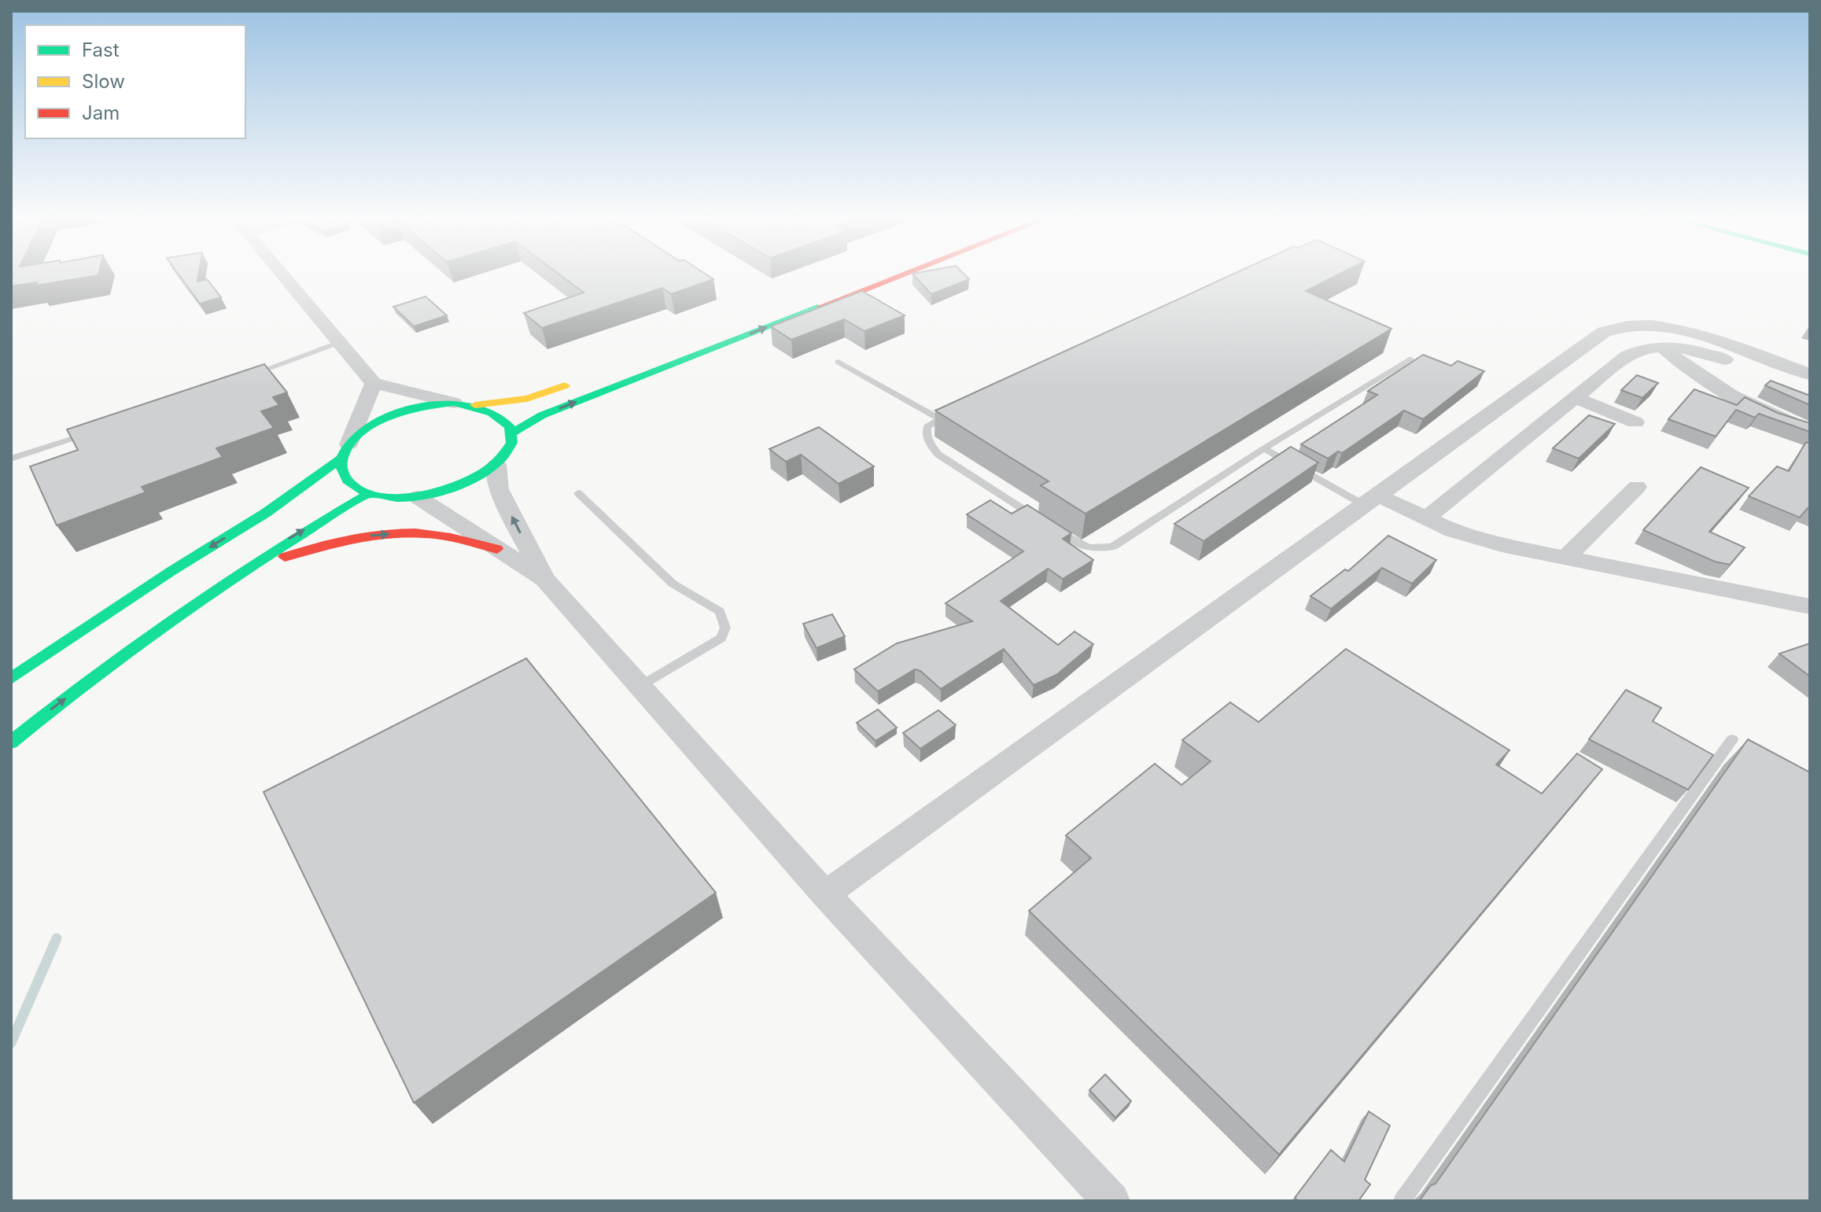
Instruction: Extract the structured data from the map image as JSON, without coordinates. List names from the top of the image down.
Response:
{
  "legend": ["Fast", "Slow", "Jam"]
}
